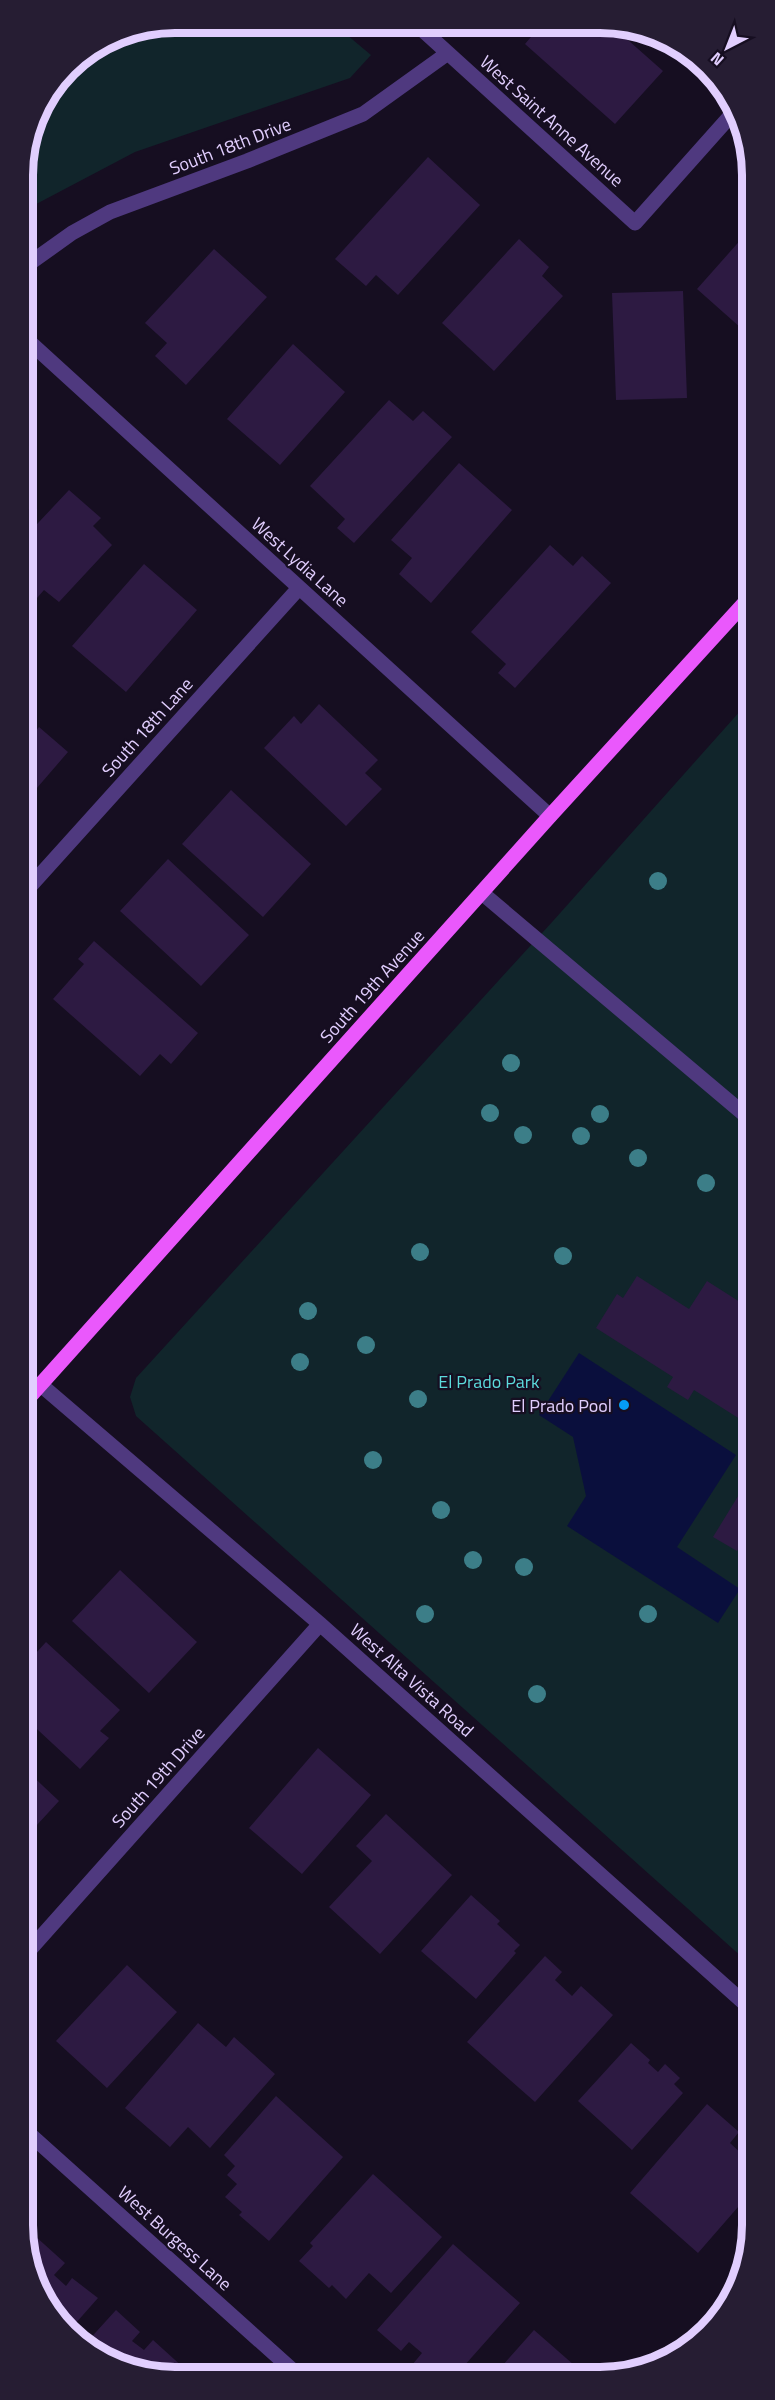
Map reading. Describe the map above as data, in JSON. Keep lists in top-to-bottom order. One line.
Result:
{"streets":{"main road":["South 19th Avenue"],"street":["West Saint Anne Avenue","South 18th Drive","West Lydia Lane","South 18th Lane","West Alta Vista Road","South 19th Drive","West Burgess Lane"]},"crossings":[["West Saint Anne Avenue","South 18th Drive"],["West Lydia Lane","South 18th Lane"],["West Lydia Lane","South 19th Avenue"],["South 19th Avenue","West Alta Vista Road"],["West Alta Vista Road","South 19th Drive"]],"parks":["El Prado Park"],"places":["El Prado Pool"],"north":"bottom left"}
